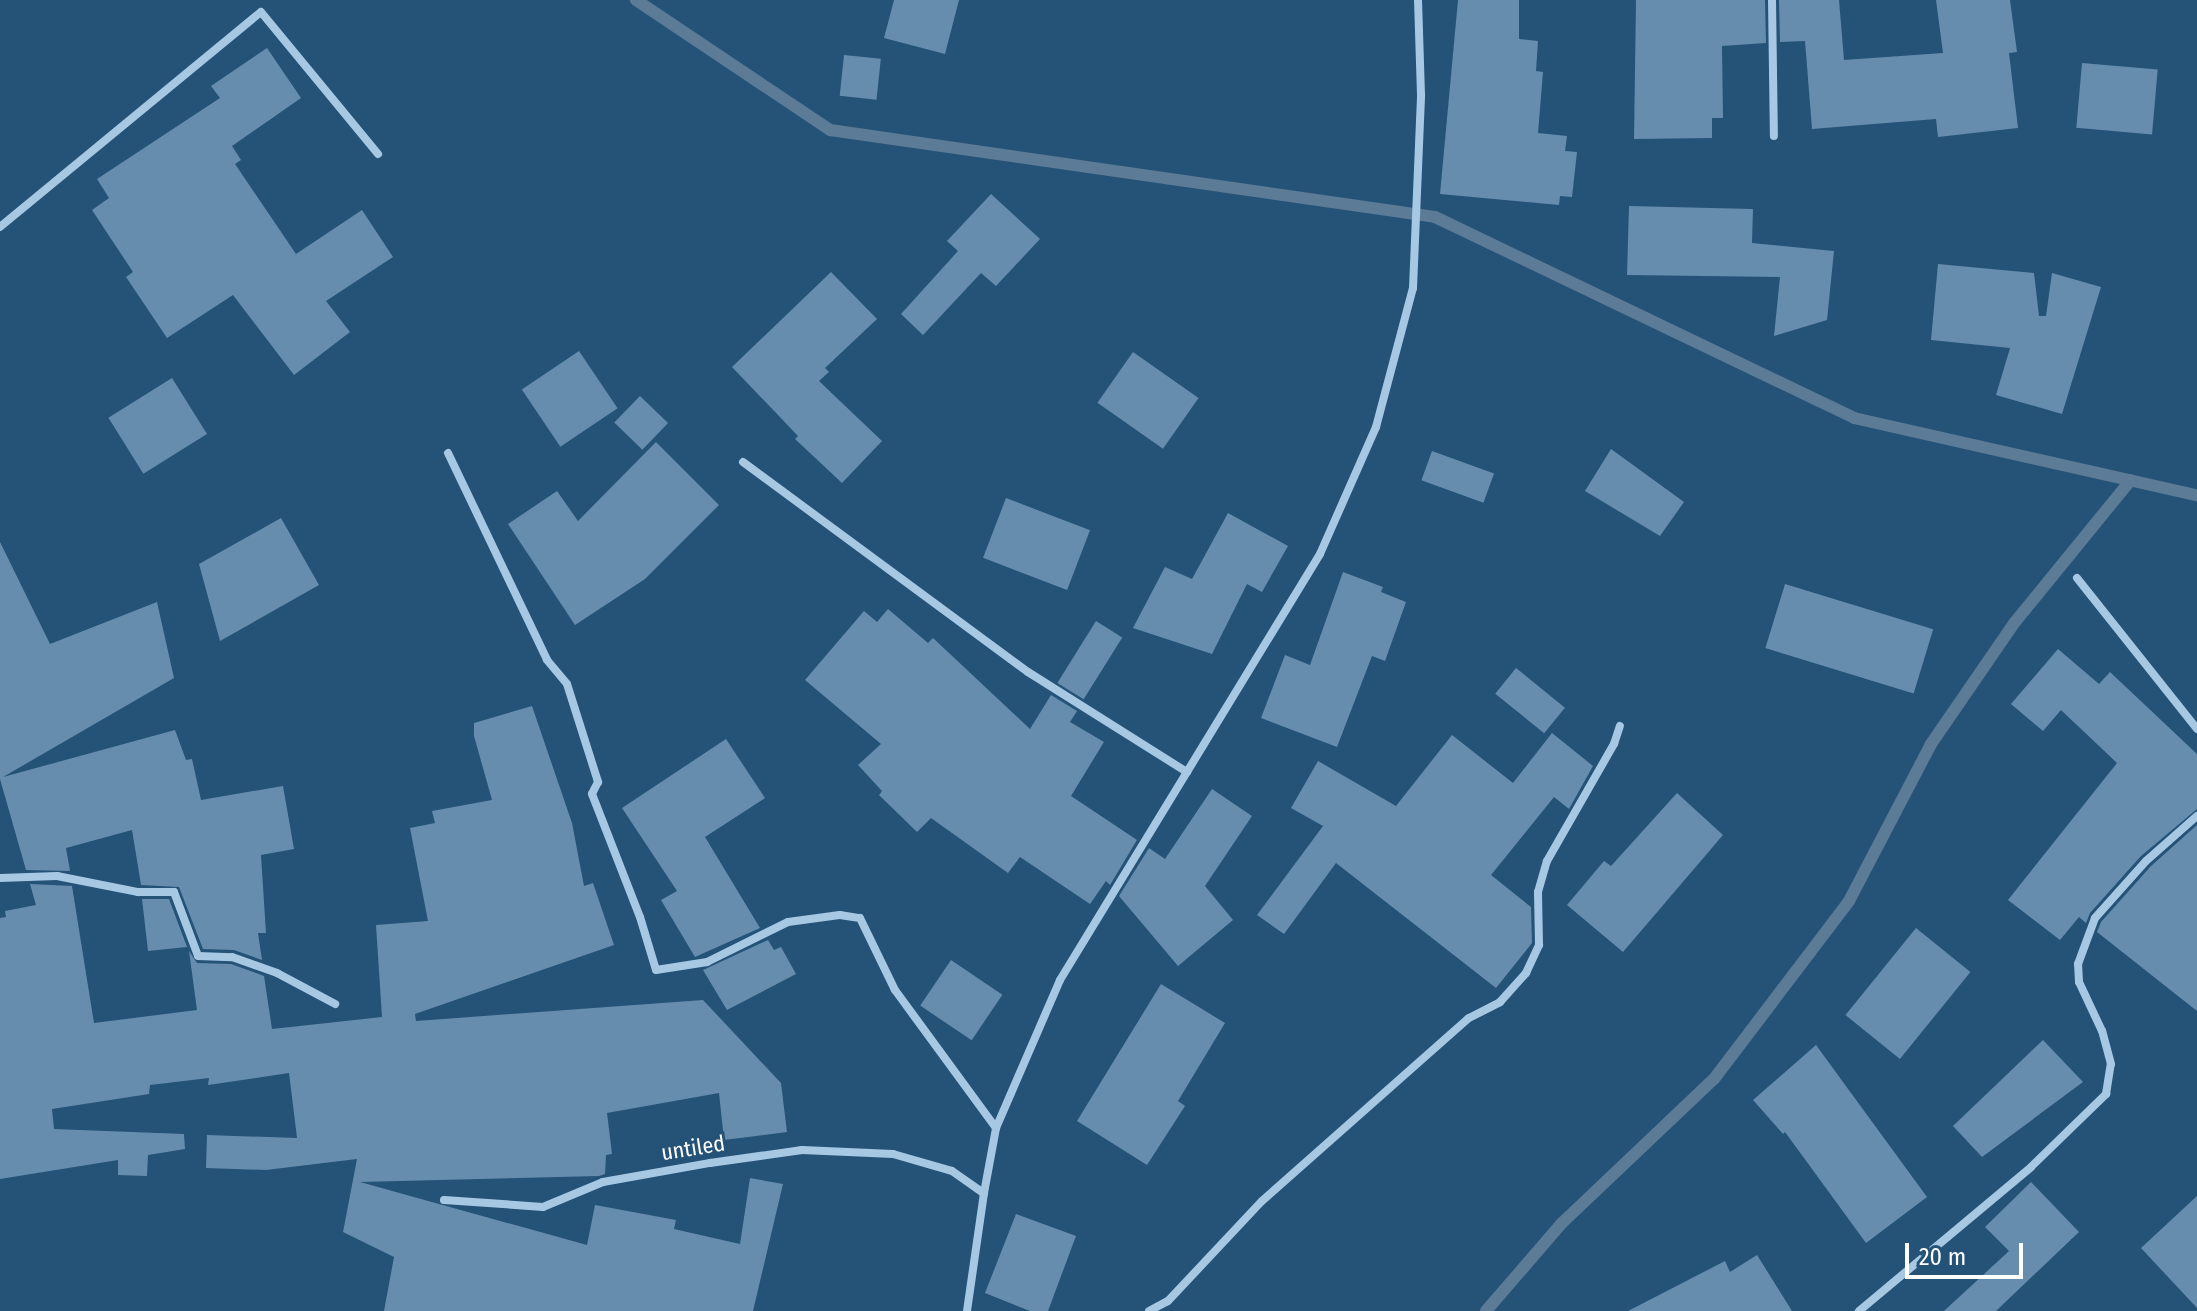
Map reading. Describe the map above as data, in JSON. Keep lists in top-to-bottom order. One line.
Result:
{"streets":{"street":["untiled"]},"scale_bar":"20 m"}
